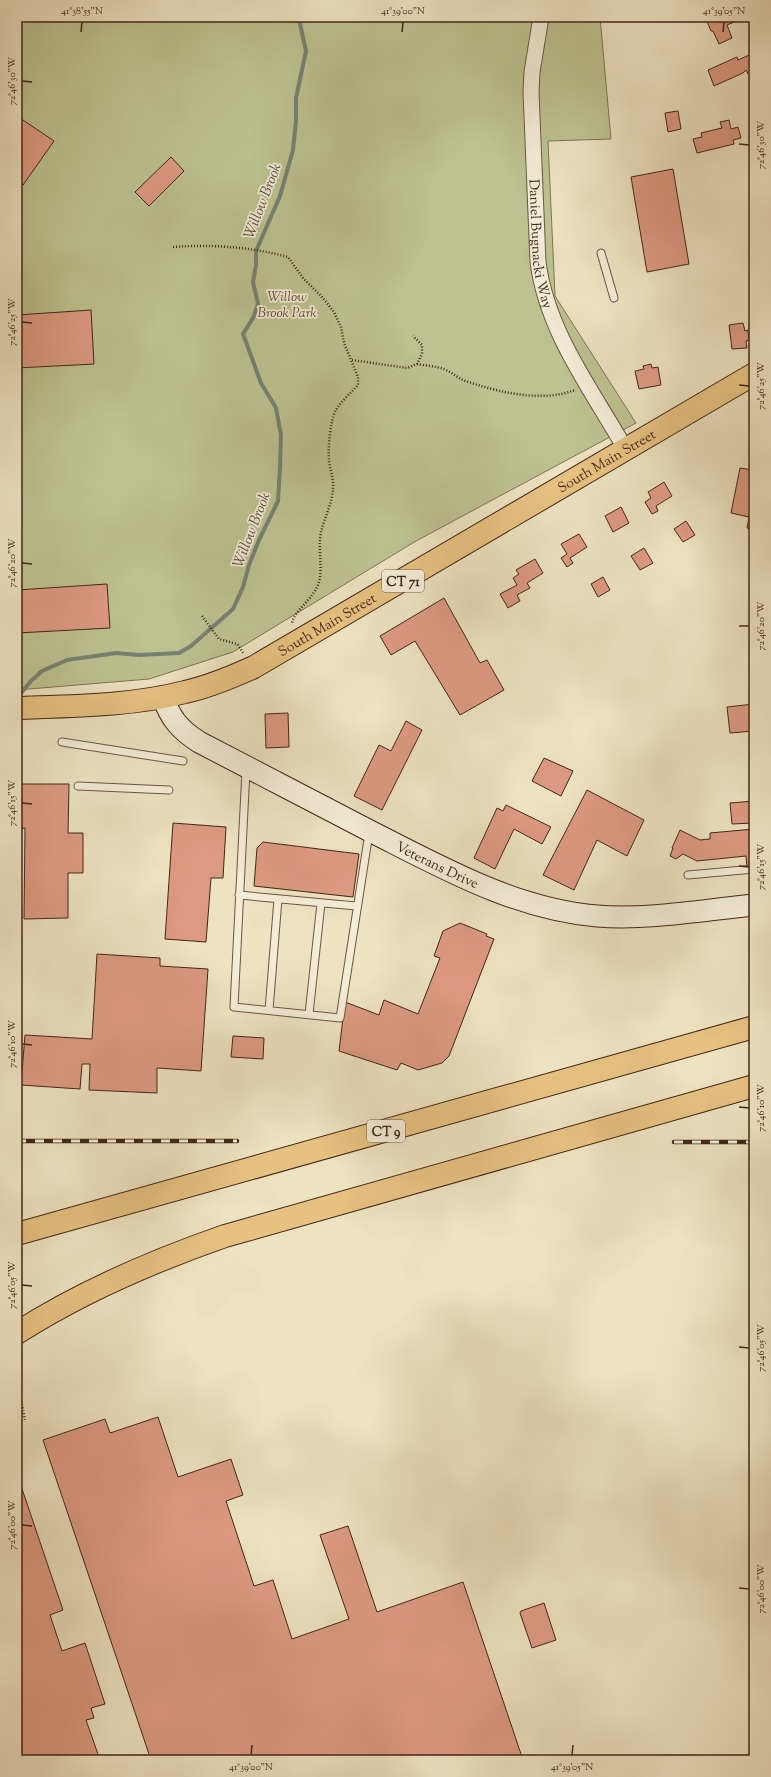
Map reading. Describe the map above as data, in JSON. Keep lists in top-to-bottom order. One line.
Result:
{"streets":{"main road":["South Main Street","CT 71","CT 9"],"street":["Daniel Bugnacki Way","Veterans Drive"]},"crossings":[["Daniel Bugnacki Way","South Main Street"],["South Main Street","Veterans Drive"]],"water":["Willow Brook"],"parks":["Willow Brook Park"],"coordinates":["41°38'55\"N","41°39'00\"N","41°39'05\"N","72°46'30\"W","72°46'25\"W","72°46'20\"W","72°46'15\"W","72°46'10\"W","72°46'05\"W","72°46'00\"W"]}
